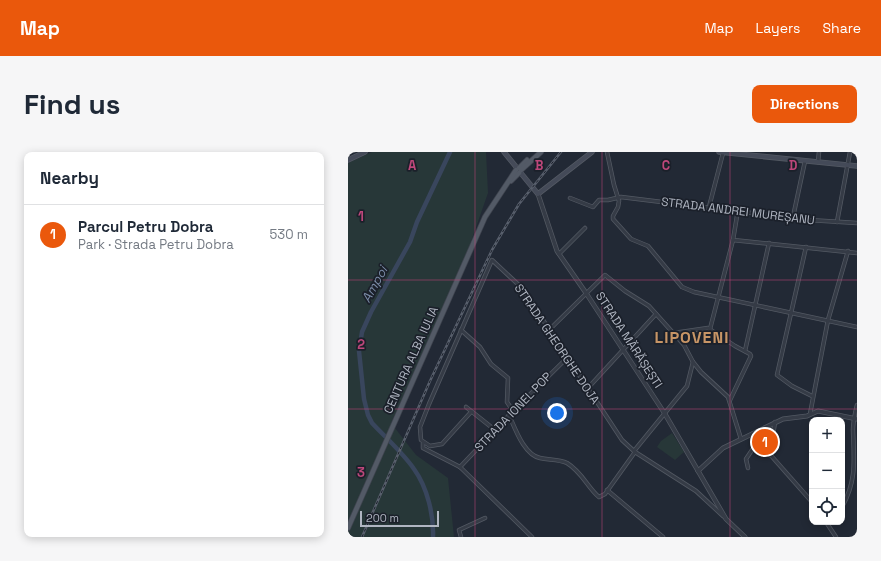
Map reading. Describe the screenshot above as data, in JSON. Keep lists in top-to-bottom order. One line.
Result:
{"streets":{"main road":["STRADA MĂRĂȘEȘTI","CENTURA ALBA IULIA"],"street":["STRADA ANDREI MUREȘANU","STRADA GHEORGHE DOJA","STRADA IONEL POP"]},"crossings":[["STRADA MĂRĂȘEȘTI","STRADA GHEORGHE DOJA"],["STRADA MĂRĂȘEȘTI","CENTURA ALBA IULIA"],["STRADA GHEORGHE DOJA","STRADA IONEL POP"]],"districts":["LIPOVENI"],"water":["Ampoi"],"scale_bar":"200 m","page":{"header":"Map","nav":["Map","Layers","Share"],"buttons":"Directions","title":"Find us","heading":"Nearby","list":[{"mark":"1","name":"Parcul Petru Dobra","note":"Park · Strada Petru Dobra","value":"530 m"}],"map_buttons":["+","−"],"pins":"1","scale":"200 m"},"grid":{"columns":["A","B","C","D"],"rows":["1","2","3"]}}
